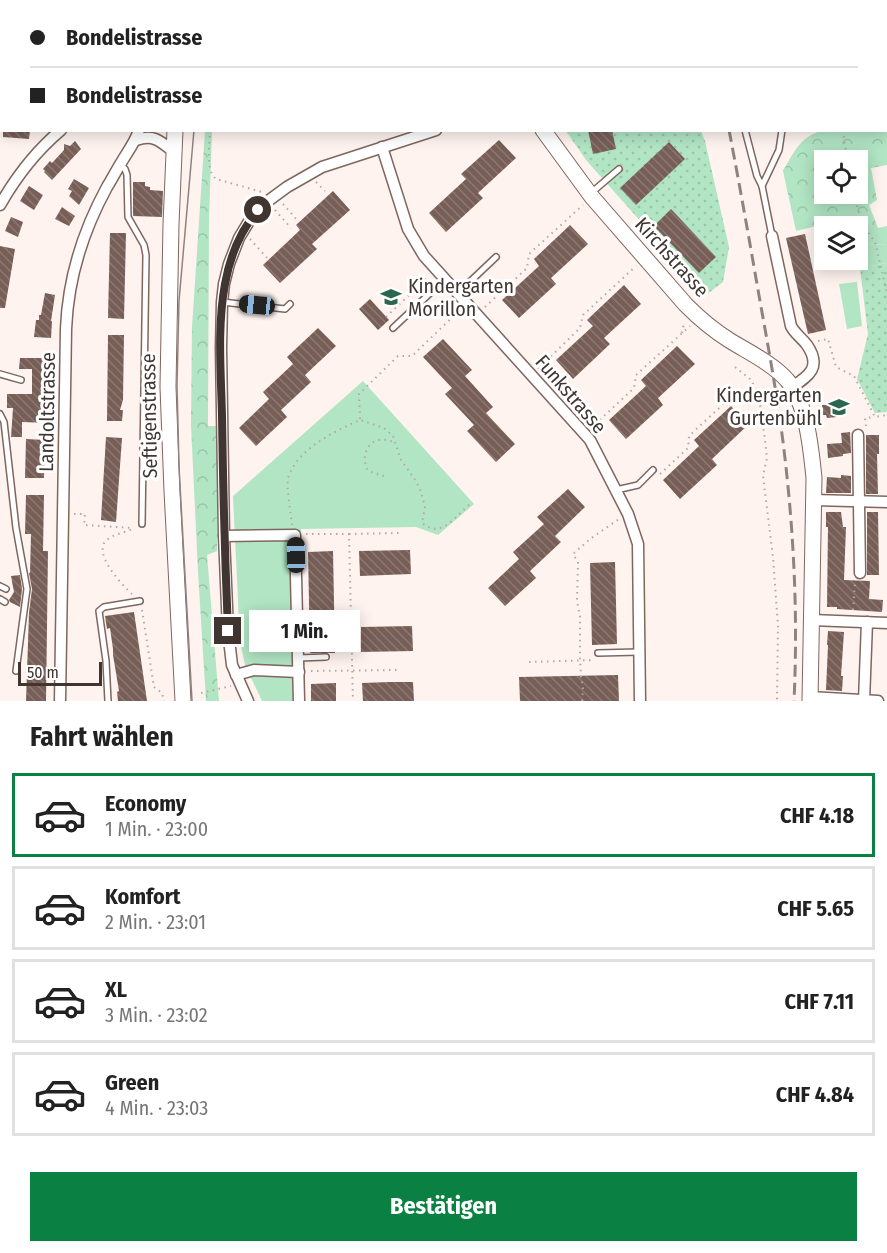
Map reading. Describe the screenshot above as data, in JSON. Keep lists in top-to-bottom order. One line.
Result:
{"streets":{"street":["Kirchstrasse","Funkstrasse","Landoltstrasse","Seftigenstrasse"]},"crossings":[["Landoltstrasse","Seftigenstrasse"]],"places":{"school or university":["Kindergarten Morillon","Kindergarten Gurtenbühl"]},"scale_bar":"50 m","page":{"banner":["Bondelistrasse","Bondelistrasse"],"bubble":"1 Min.","scale":"50 m","heading":"Fahrt wählen","list":[{"name":"Economy","note":"1 Min. · 23:00","value":"CHF 4.18"},{"name":"Komfort","note":"2 Min. · 23:01","value":"CHF 5.65"},{"name":"XL","note":"3 Min. · 23:02","value":"CHF 7.11"},{"name":"Green","note":"4 Min. · 23:03","value":"CHF 4.84"}],"buttons":"Bestätigen"}}
